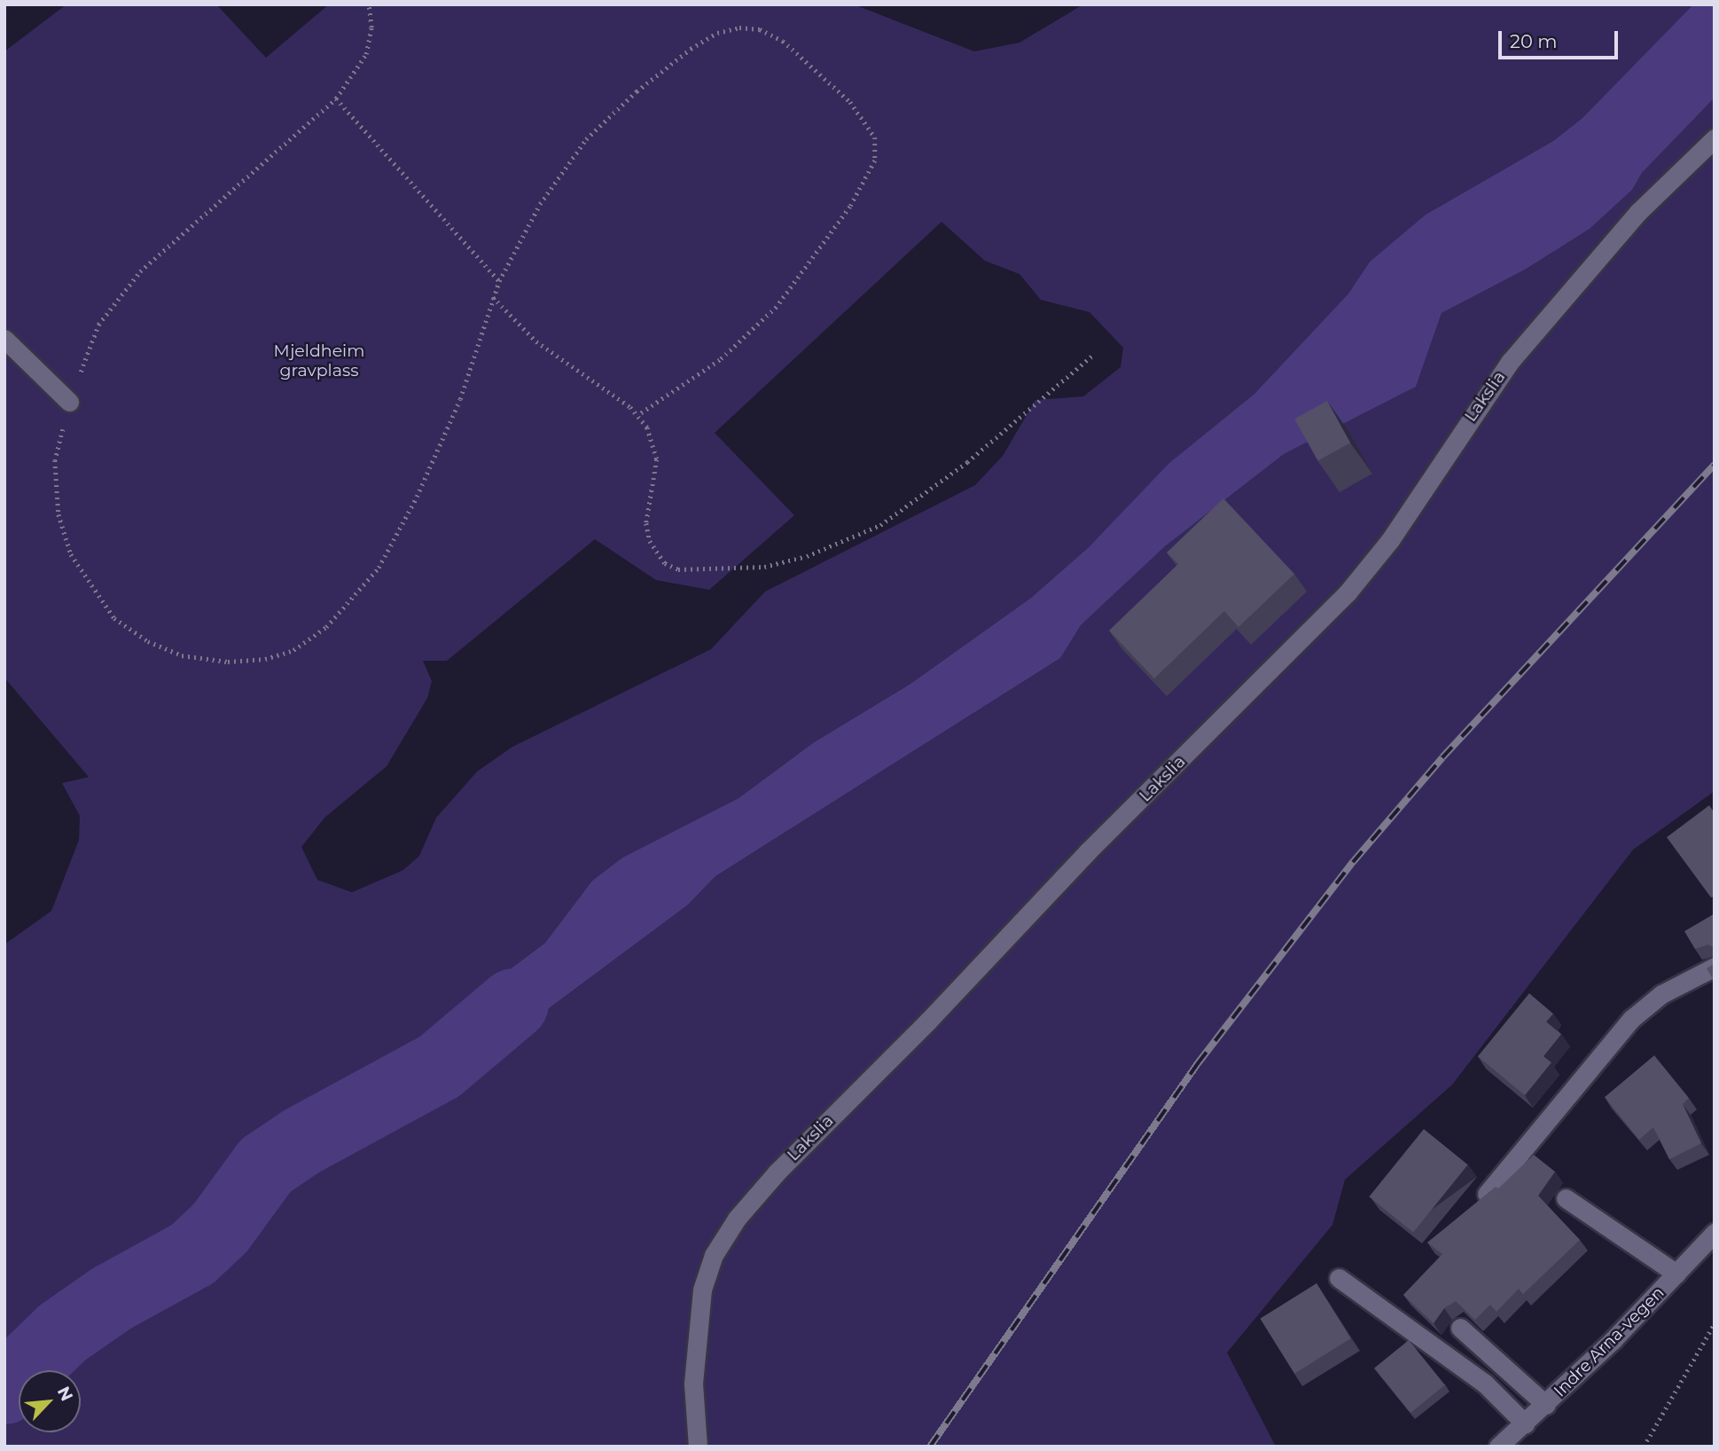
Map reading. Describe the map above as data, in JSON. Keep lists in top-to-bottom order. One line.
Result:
{"streets":{"street":["Lakslia","Indre Arna-vegen"]},"parks":["Mjeldheim gravplass"],"scale_bar":"20 m","north":"top right"}
